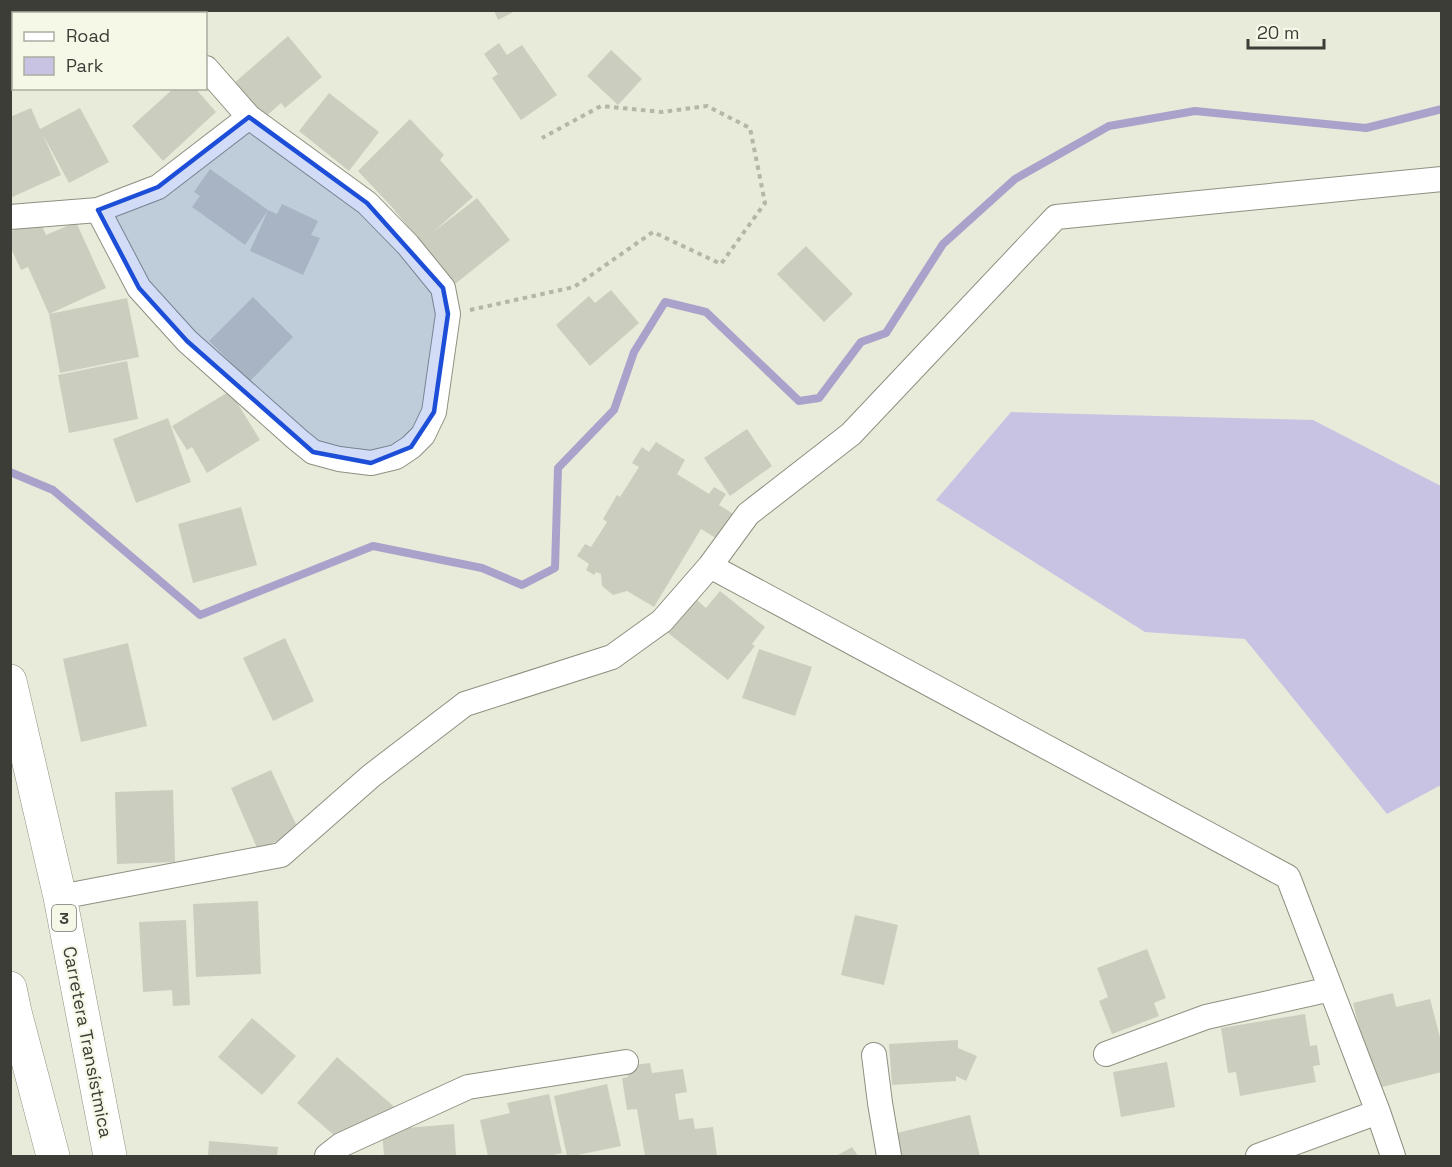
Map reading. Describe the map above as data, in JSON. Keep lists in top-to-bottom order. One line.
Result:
{"streets":{"main road":["3","Carretera Transístmica"]},"legend":["Road","Park"],"scale_bar":"20 m"}
